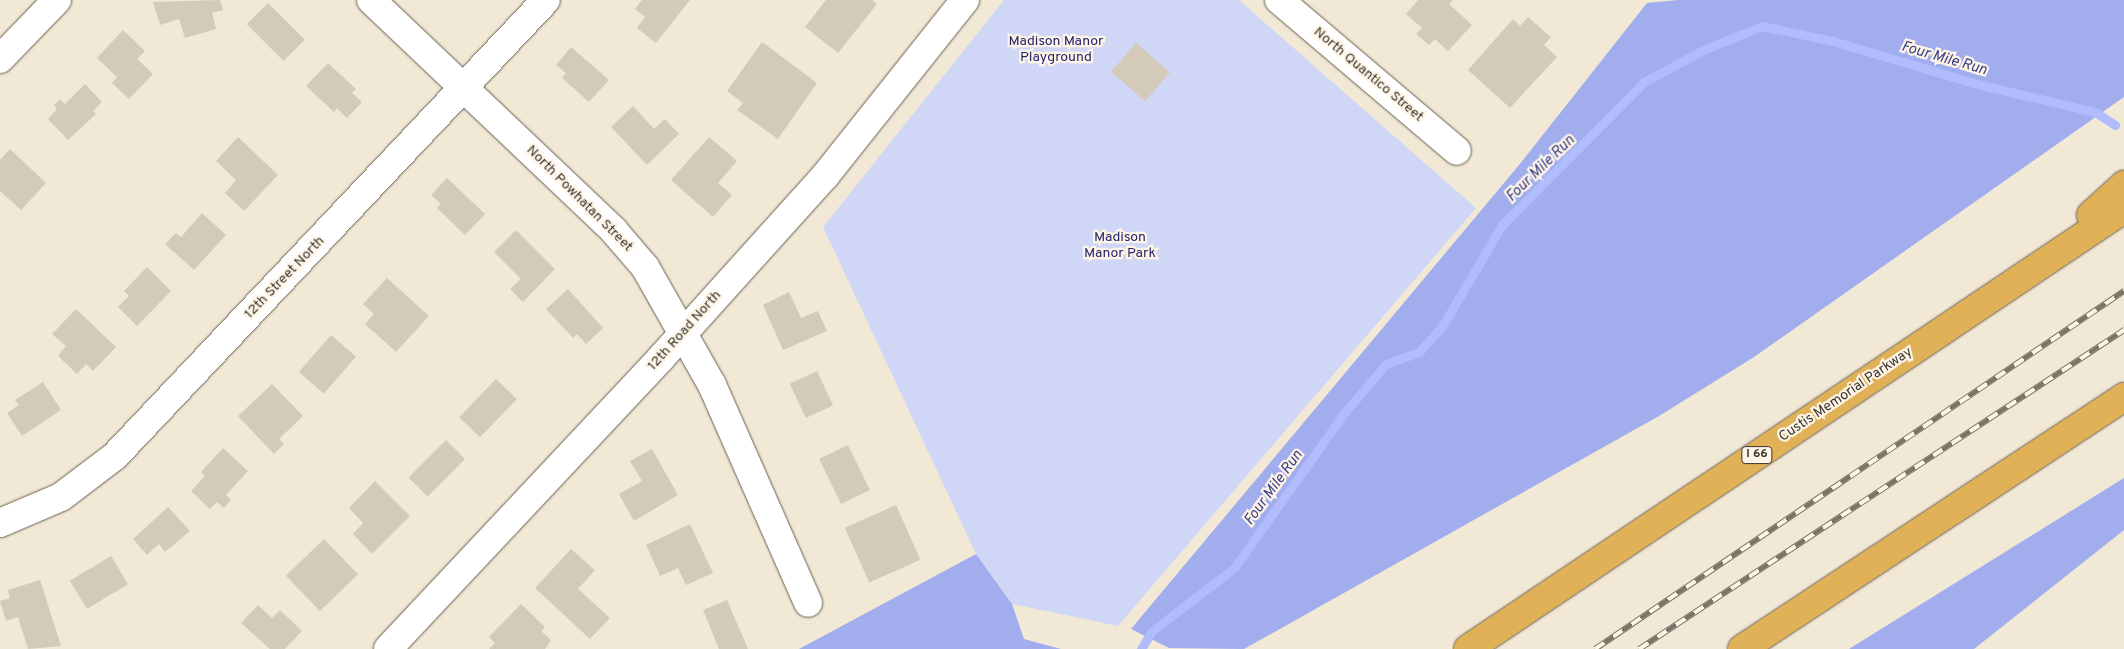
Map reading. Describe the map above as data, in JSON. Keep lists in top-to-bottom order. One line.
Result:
{"streets":{"highway":["Custis Memorial Parkway","I 66"],"street":["North Quantico Street","North Powhatan Street","12th Street North","12th Road North"]},"crossings":[["North Powhatan Street","12th Street North"],["North Powhatan Street","12th Road North"]],"water":["Four Mile Run"],"parks":["Madison Manor Playground","Madison Manor Park"]}
